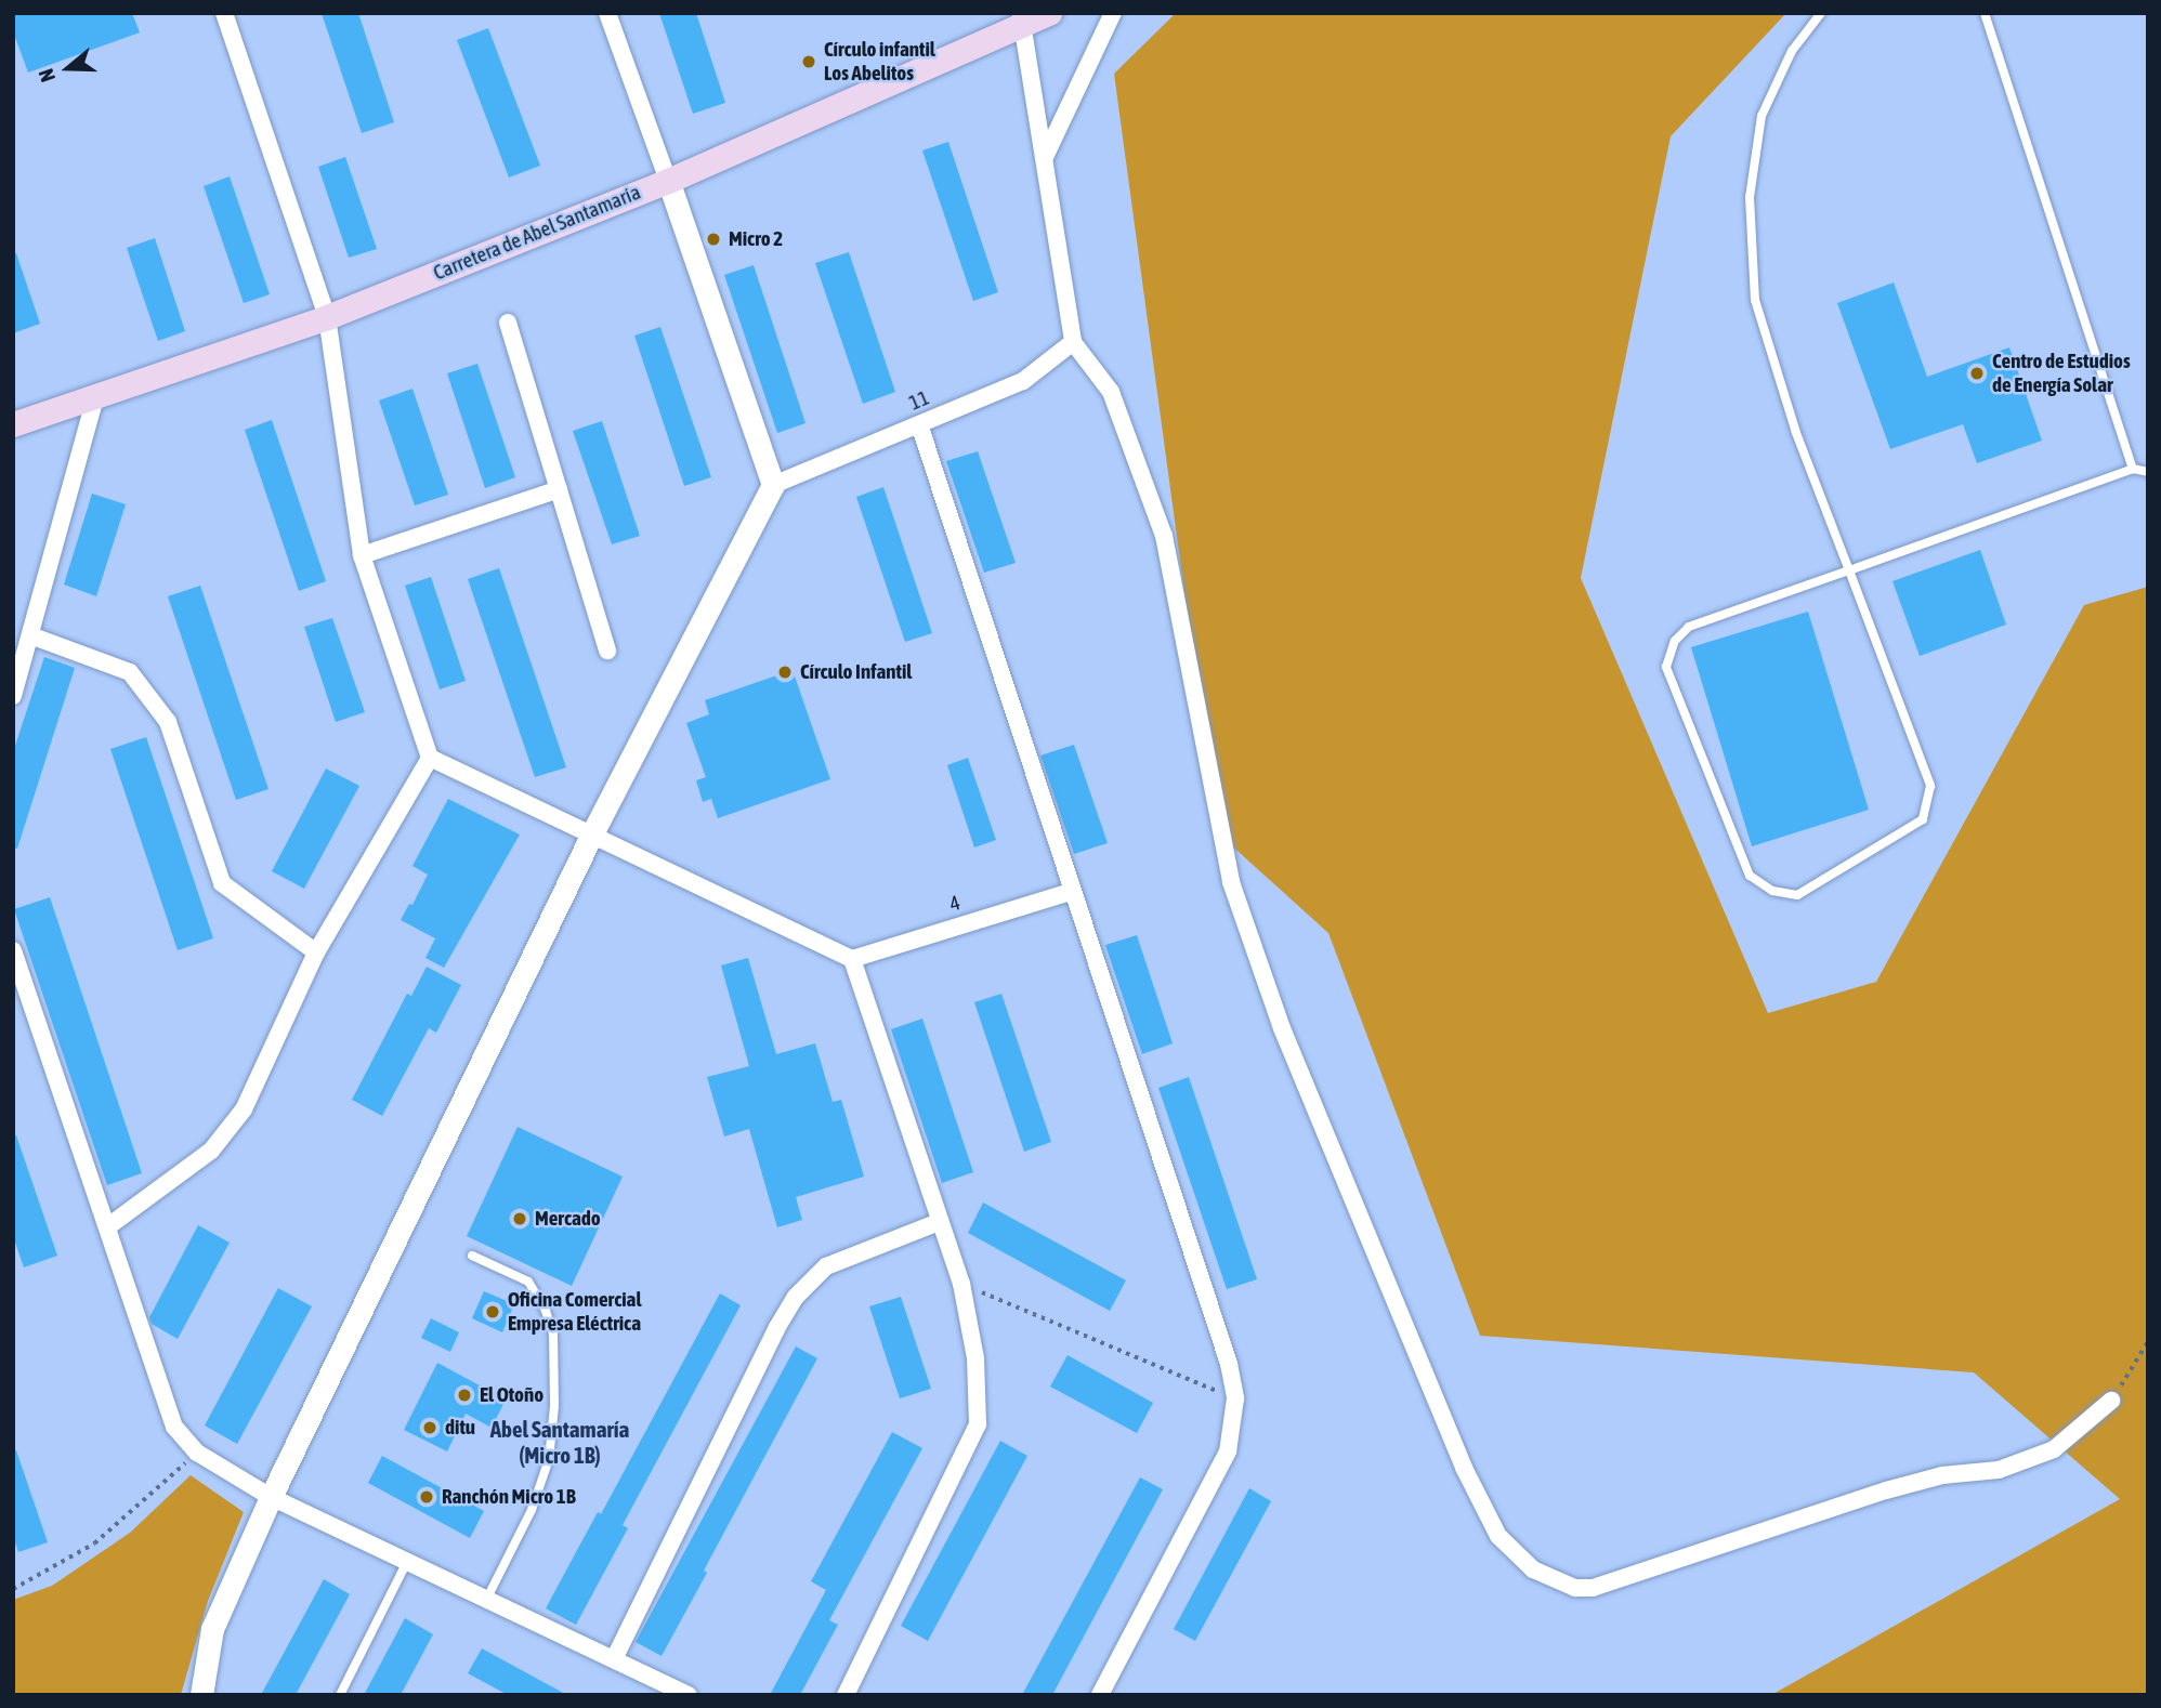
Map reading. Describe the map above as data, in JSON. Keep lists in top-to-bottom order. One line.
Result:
{"streets":{"main road":["Carretera de Abel Santamaría"],"street":["11","4"]},"districts":["Abel Santamaría (Micro 1B)"],"places":["Círculo infantil Los Abelitos","Micro 2","Centro de Estudios de Energía Solar","Círculo Infantil","Mercado","Oficina Comercial Empresa Eléctrica","El Otoño","ditu","Ranchón Micro 1B"],"north":"left"}
